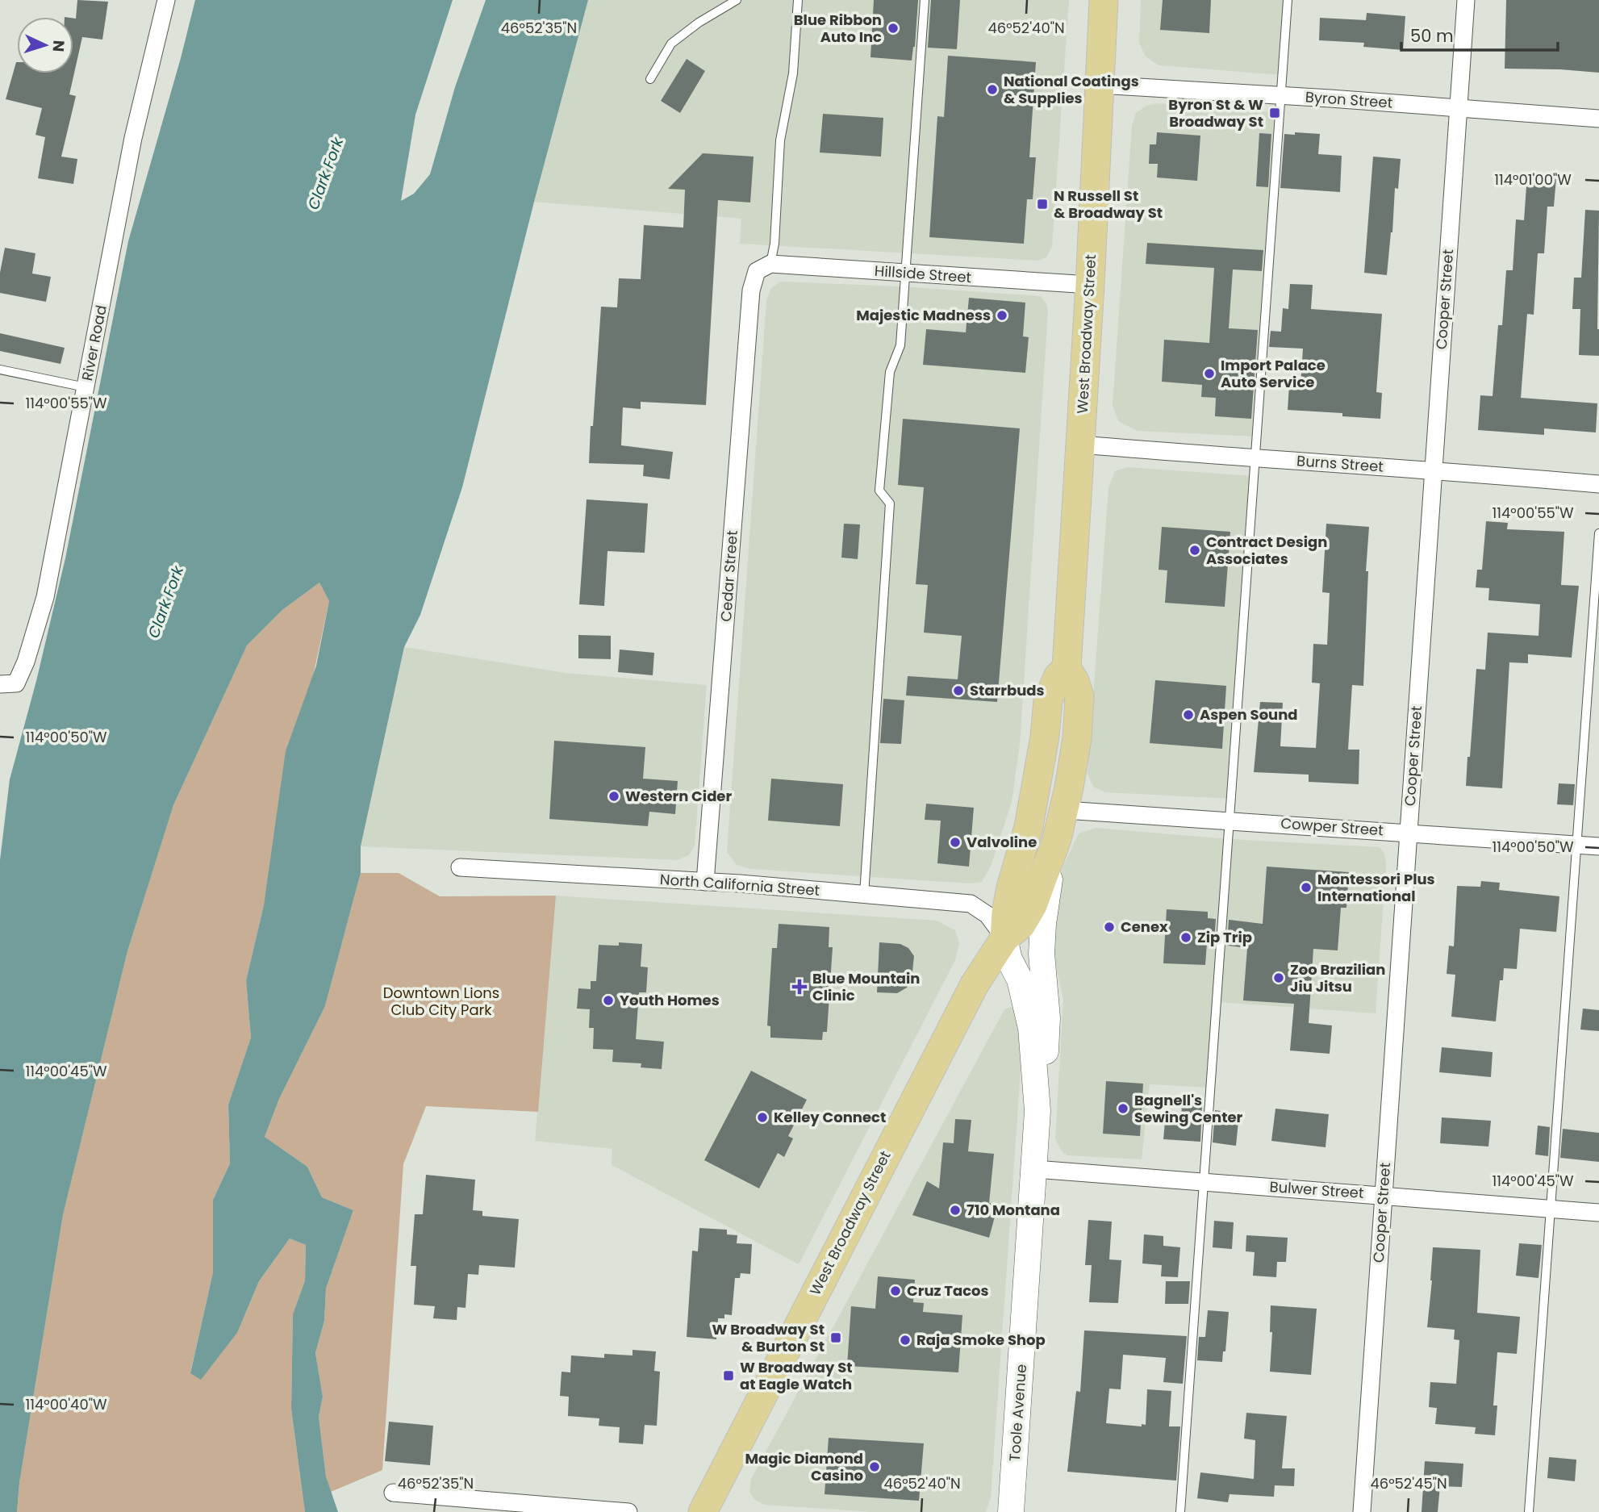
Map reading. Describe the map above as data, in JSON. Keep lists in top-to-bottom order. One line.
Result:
{"streets":{"main road":["West Broadway Street","Toole Avenue"],"street":["Byron Street","Hillside Street","Cooper Street","River Road","Burns Street","Cedar Street","Cowper Street","North California Street","Bulwer Street"]},"crossings":[["Byron Street","Cooper Street"],["Byron Street","West Broadway Street"],["Hillside Street","West Broadway Street"],["Hillside Street","Cedar Street"],["Cooper Street","Burns Street"],["Cooper Street","Cowper Street"],["Cooper Street","Bulwer Street"],["West Broadway Street","Burns Street"],["West Broadway Street","Cowper Street"],["West Broadway Street","North California Street"],["West Broadway Street","Toole Avenue"],["Cedar Street","North California Street"],["North California Street","Toole Avenue"],["Bulwer Street","Toole Avenue"]],"water":["Clark Fork"],"parks":["Downtown Lions Club City Park"],"places":{"other":["Blue Ribbon Auto Inc","National Coatings & Supplies","Majestic Madness","Import Palace Auto Service","Contract Design Associates","Starrbuds","Aspen Sound","Western Cider","Valvoline","Montessori Plus International","Cenex","Zip Trip","Zoo Brazilian Jiu Jitsu","Youth Homes","Bagnell's Sewing Center","Kelley Connect","710 Montana","Cruz Tacos","Raja Smoke Shop","Magic Diamond Casino"],"transit":["Byron St & W Broadway St","N Russell St & Broadway St","W Broadway St & Burton St","W Broadway St at Eagle Watch"],"health":["Blue Mountain Clinic"]},"scale_bar":"50 m","north":"right","coordinates":["46°52'35\"N","46°52'40\"N","114°01'00\"W","114°00'55\"W","114°00'50\"W","114°00'45\"W","114°00'40\"W","46°52'45\"N"]}
